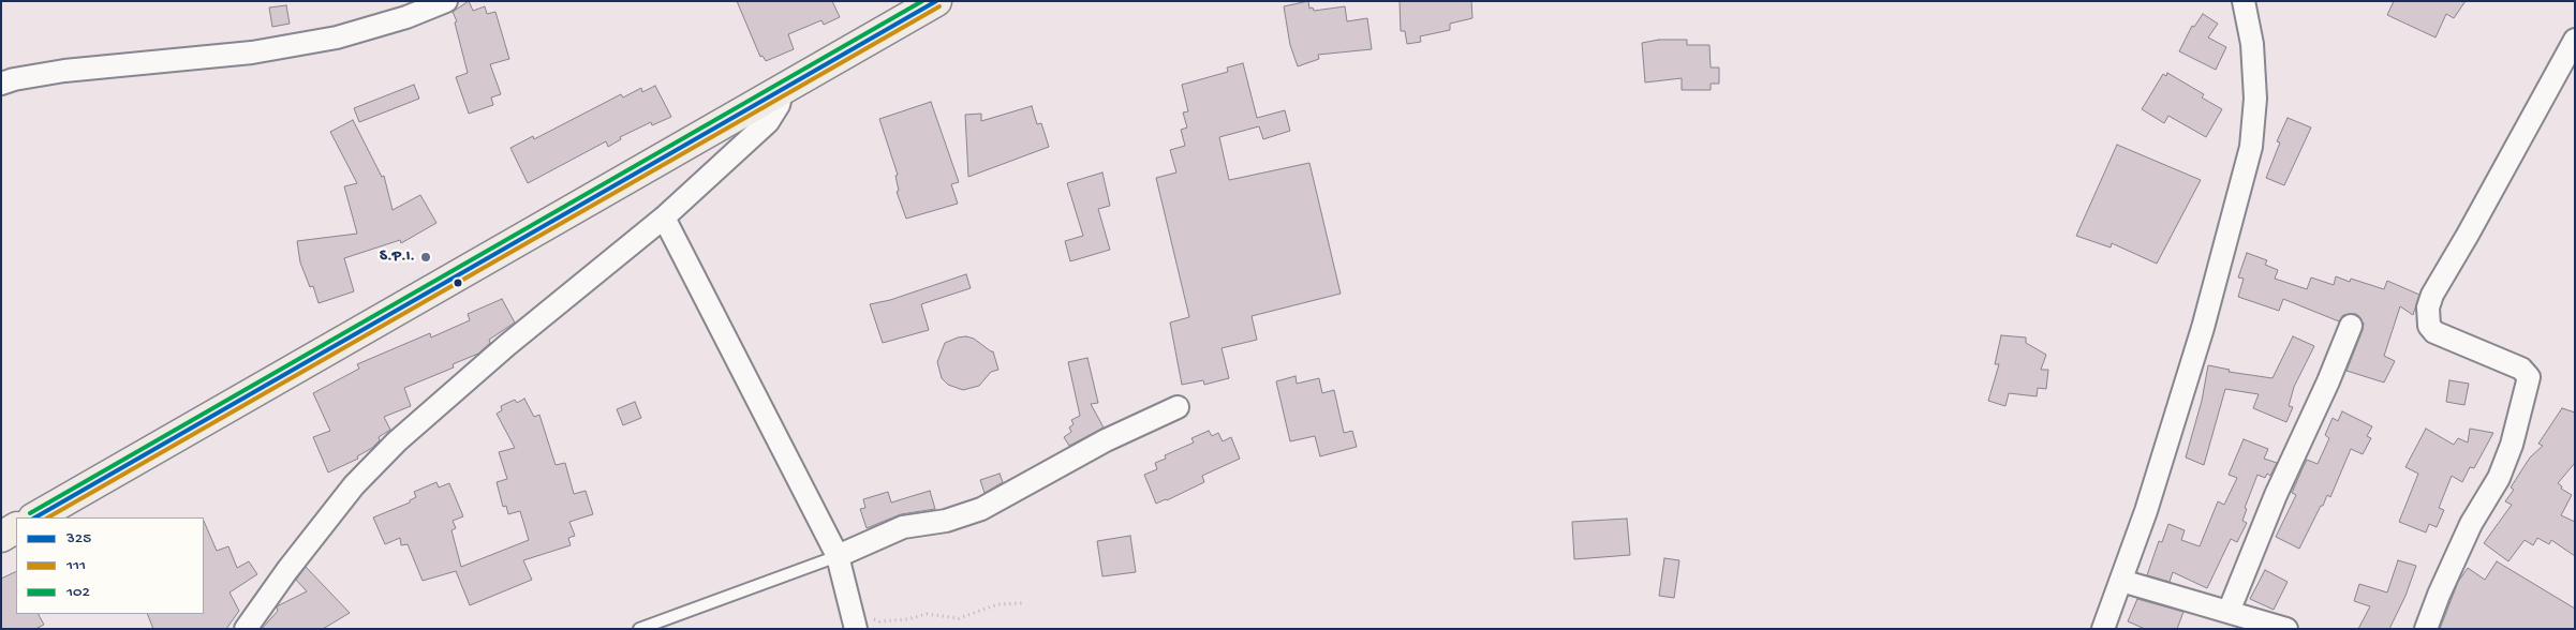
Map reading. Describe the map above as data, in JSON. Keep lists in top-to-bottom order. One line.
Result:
{"places":["S.P.I."],"lines":["transit line 325","transit line 102","transit line 111"],"legend":["325","111","102"]}
